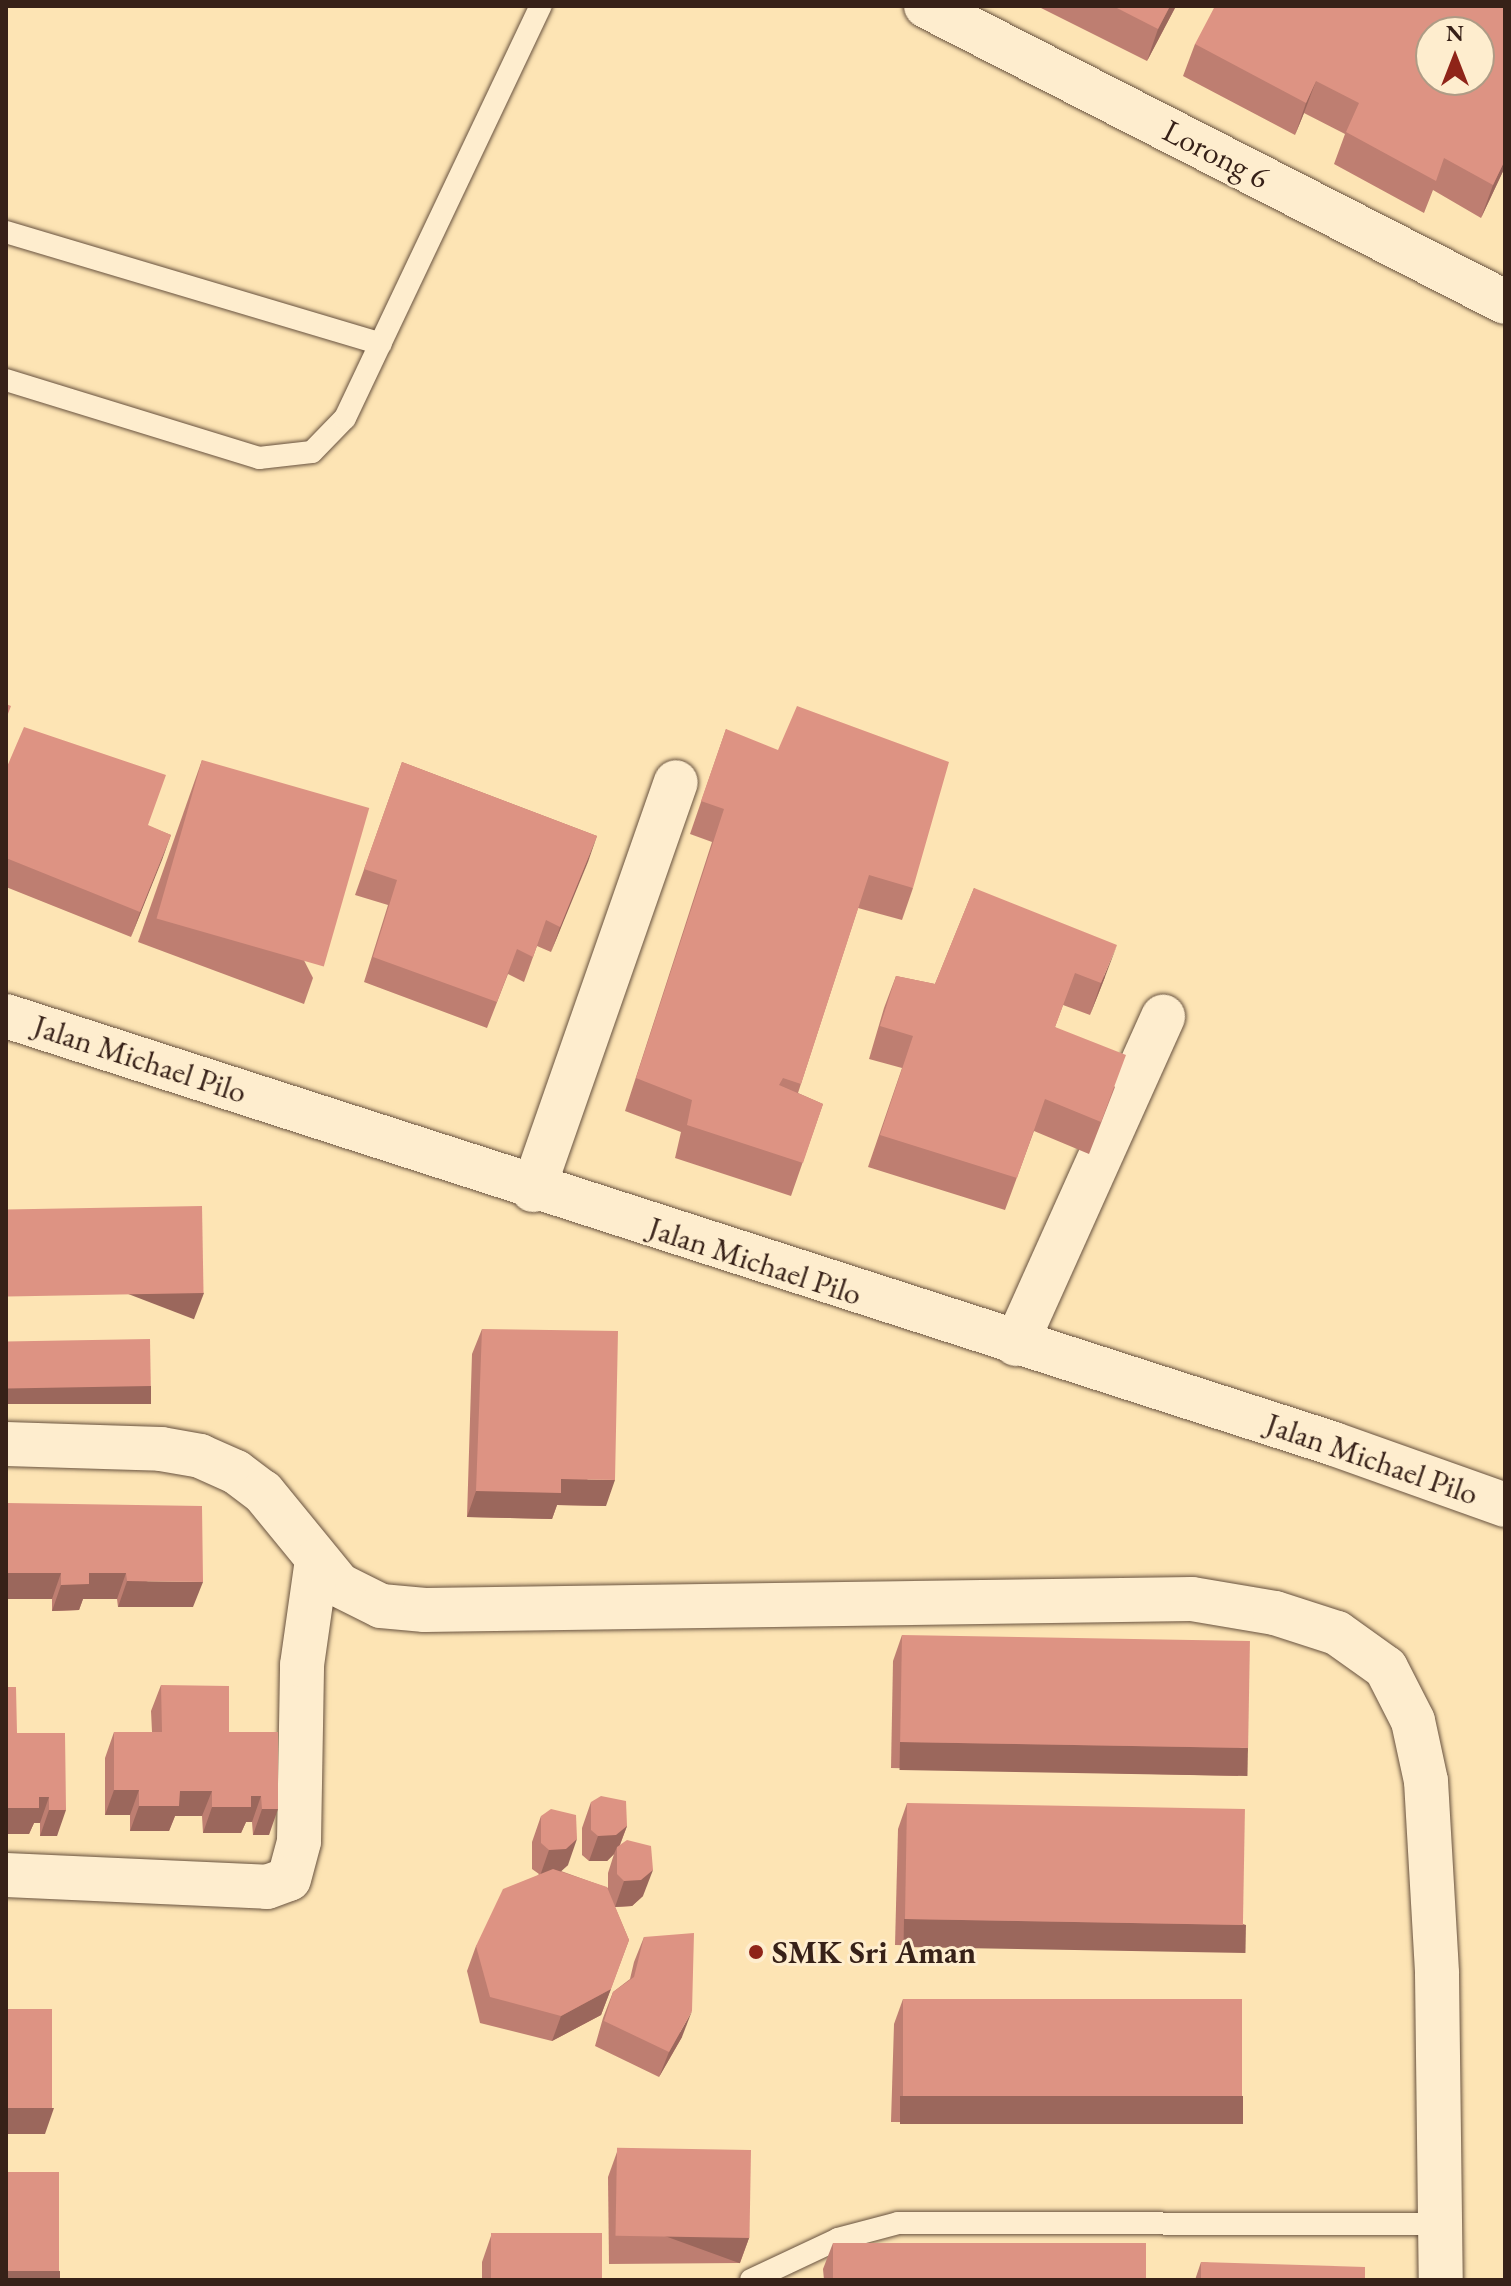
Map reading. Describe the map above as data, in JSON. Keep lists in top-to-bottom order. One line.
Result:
{"streets":{"street":["Lorong 6","Jalan Michael Pilo"]},"places":["SMK Sri Aman"],"north":"top"}
